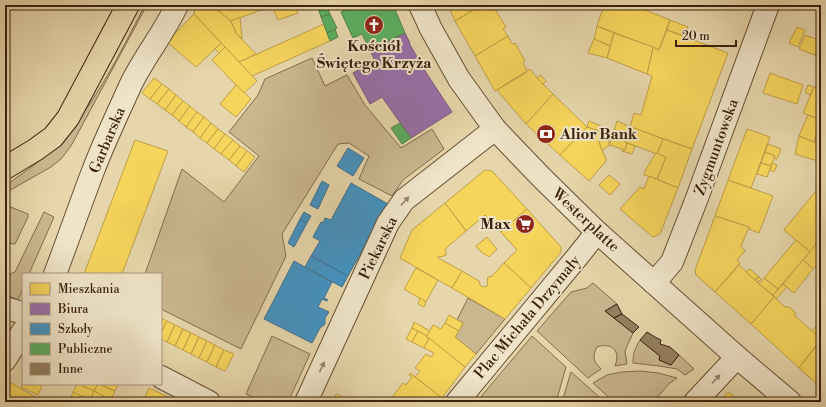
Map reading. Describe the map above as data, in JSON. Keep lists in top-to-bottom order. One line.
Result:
{"streets":{"street":["Garbarska","Zygmuntowska","Westerplatte","Piekarska","Plac Michała Drzymały"]},"crossings":[["Zygmuntowska","Westerplatte"],["Westerplatte","Piekarska"],["Westerplatte","Plac Michała Drzymały"]],"one_way":["Piekarska"],"places":{"church":["Kościół Świętego Krzyża"],"bank":["Alior Bank"],"supermarket":["Max"]},"legend":["Mieszkania","Biura","Szkoły","Publiczne","Inne"],"scale_bar":"20 m"}
